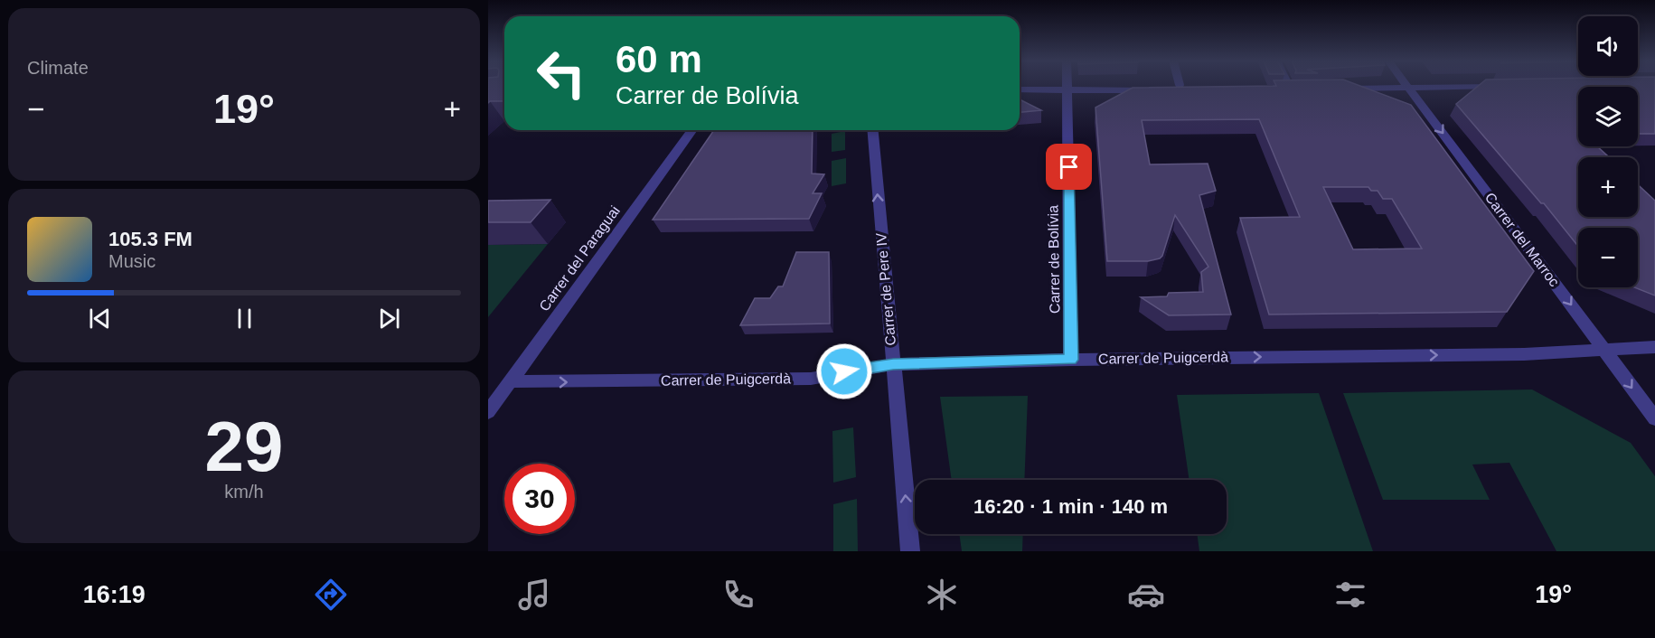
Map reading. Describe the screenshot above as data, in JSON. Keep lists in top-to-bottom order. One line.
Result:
{"streets":{"street":["Carrer del Marroc","Carrer del Paraguai","Carrer de Bolívia","Carrer de Pere IV","Carrer de Puigcerdà"]},"crossings":[["Carrer del Marroc","Carrer de Puigcerdà"],["Carrer del Paraguai","Carrer de Puigcerdà"],["Carrer de Bolívia","Carrer de Puigcerdà"],["Carrer de Pere IV","Carrer de Puigcerdà"]],"one_way":["Carrer del Marroc","Carrer de Pere IV","Carrer de Puigcerdà"],"page":{"tile":["Climate",["29","km/h"]],"map_buttons":["+","−"],"turn":["60 m","Carrer de Bolívia"],"heat":["−","19°","+"],"song":["105.3 FM","Music"],"limit":"30","trip":"16:20 · 1 min · 140 m","tabs":["16:19","19°"]}}
